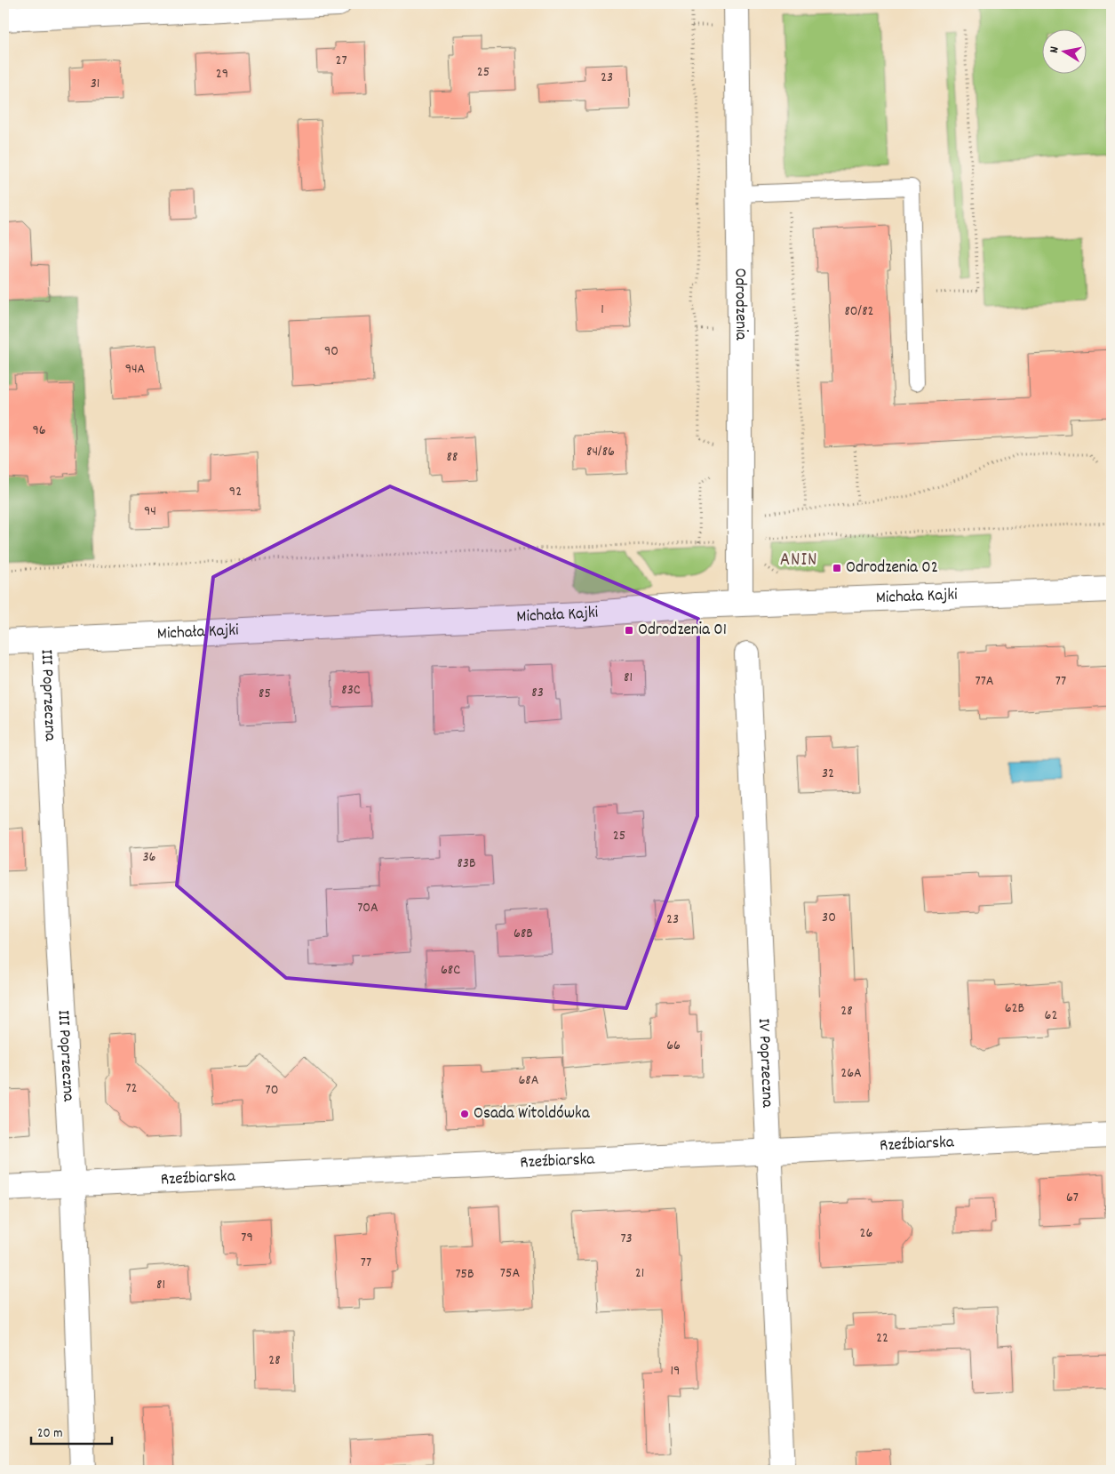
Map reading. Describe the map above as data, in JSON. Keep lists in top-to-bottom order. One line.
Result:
{"streets":{"street":["Odrodzenia","Michała Kajki","III Poprzeczna","IV Poprzeczna","Rzeźbiarska"]},"crossings":[["Odrodzenia","Michała Kajki"],["Michała Kajki","III Poprzeczna"],["III Poprzeczna","Rzeźbiarska"],["IV Poprzeczna","Rzeźbiarska"]],"districts":["ANIN"],"places":{"transit":["Odrodzenia 02","Odrodzenia 01"],"other":["Osada Witoldówka"]},"house_numbers":["27","25","29","23","31","1","80/82","90","94A","96","84/86","88","92","94","81","77A","77","83C","83","85","32","25","36","83B","70A","30","23","68B","68C","62B","28","62","66","26A","68A","72","70","67","26","79","73","77","75A","21","75B","81","22","28","19"],"scale_bar":"20 m","north":"left"}
